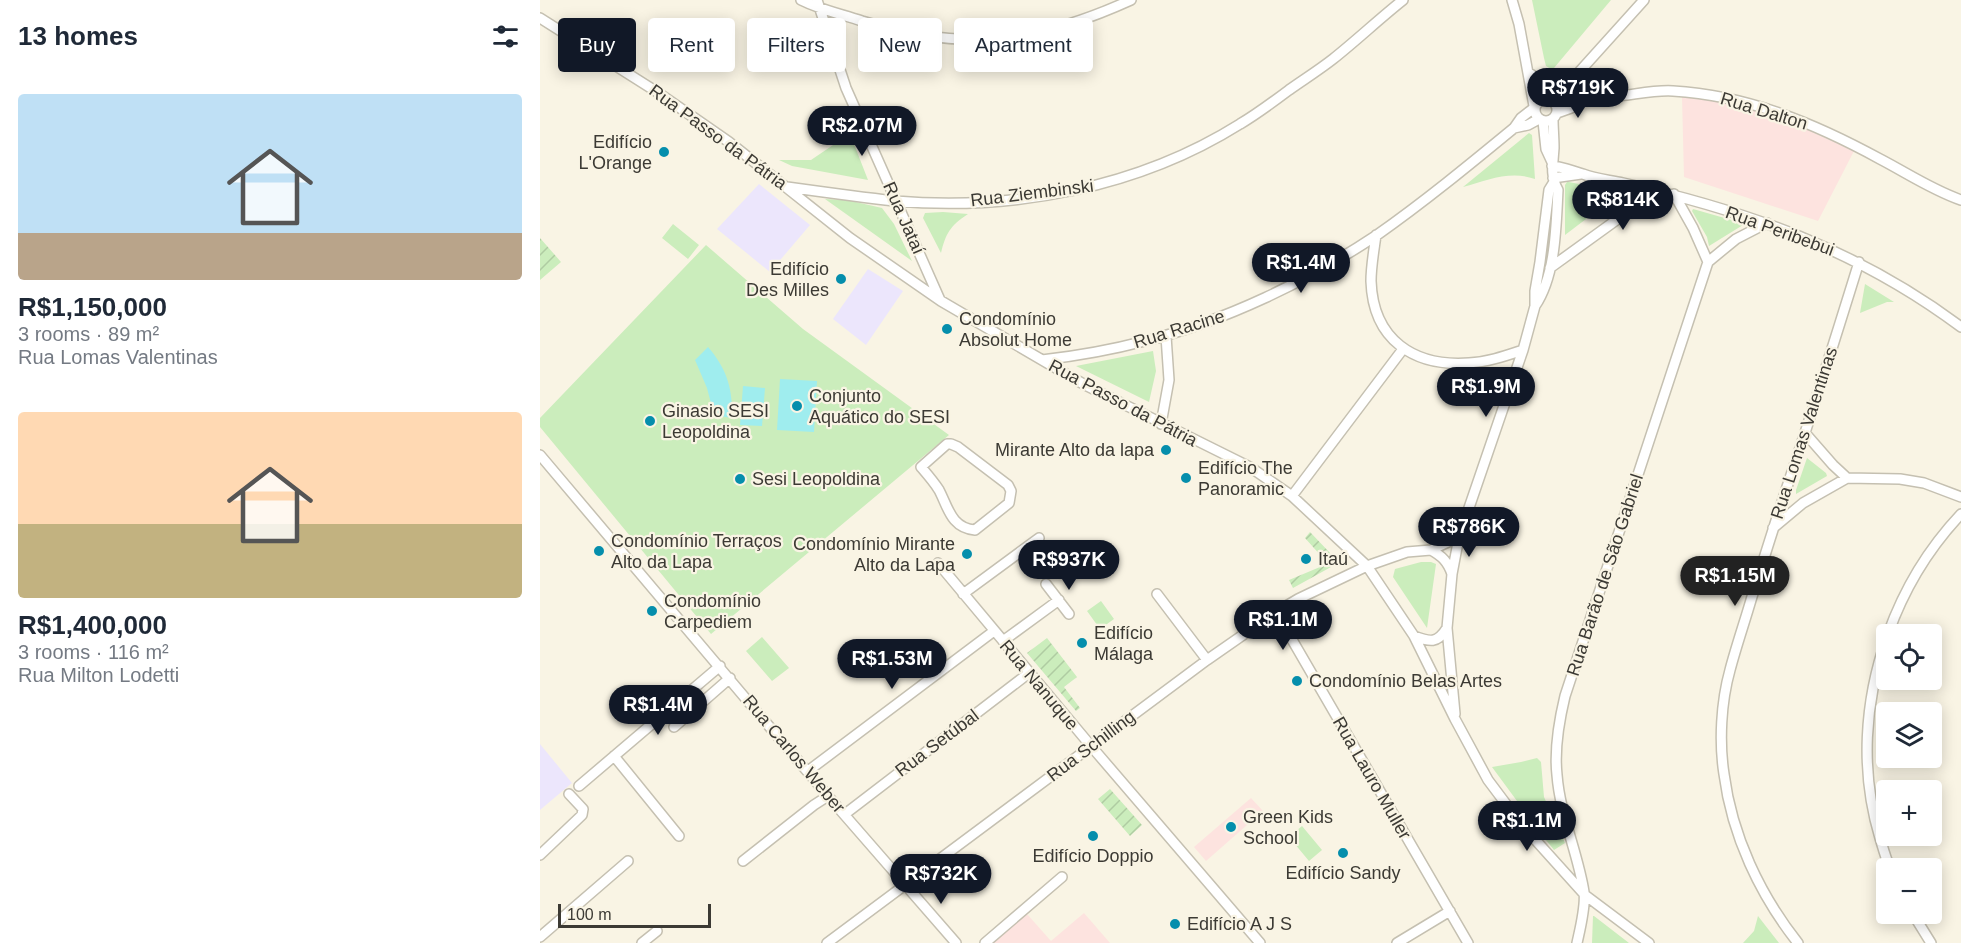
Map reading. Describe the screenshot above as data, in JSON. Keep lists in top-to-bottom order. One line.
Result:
{"streets":{"street":["Rua Dalton","Rua Passo da Pátria","Rua Ziembinski","Rua Jataí","Rua Peribebui","Rua Racine","Rua Lomas Valentinas","Rua Barão de São Gabriel","Rua Nanuque","Rua Setúbal","Rua Schilling","Rua Carlos Weber","Rua Lauro Muller"]},"crossings":[["Rua Dalton","Rua Racine"],["Rua Passo da Pátria","Rua Ziembinski"],["Rua Passo da Pátria","Rua Jataí"],["Rua Passo da Pátria","Rua Racine"],["Rua Passo da Pátria","Rua Barão de São Gabriel"],["Rua Passo da Pátria","Rua Schilling"],["Rua Ziembinski","Rua Jataí"],["Rua Peribebui","Rua Lomas Valentinas"],["Rua Nanuque","Rua Setúbal"],["Rua Nanuque","Rua Schilling"],["Rua Nanuque","Rua Carlos Weber"],["Rua Setúbal","Rua Carlos Weber"],["Rua Schilling","Rua Carlos Weber"],["Rua Schilling","Rua Lauro Muller"]],"places":["Edifício L'Orange","Edifício Des Milles","Condomínio Absolut Home","Conjunto Aquático do SESI","Ginasio SESI Leopoldina","Mirante Alto da lapa","Edifício The Panoramic","Sesi Leopoldina","Condomínio Terraços Alto da Lapa","Condomínio Mirante Alto da Lapa","Itaú","Condomínio Carpediem","Edifício Málaga","Condomínio Belas Artes","Green Kids School","Edifício Doppio","Edifício Sandy","Edifício A J S"],"scale_bar":"100 m","page":{"heading":"13 homes","chip":["Buy","Rent","Filters","New","Apartment"],"price":["R$719K","R$2.07M","R$814K","R$1.4M","R$1.9M","R$786K","R$937K","R$1.15M","R$1.1M","R$1.53M","R$1.4M","R$1.1M","R$732K"],"list":[{"name":"R$1,150,000","note":"3 rooms · 89 m² · Rua Lomas Valentinas"},{"name":"R$1,400,000","note":"3 rooms · 116 m² · Rua Milton Lodetti"}],"map_buttons":["+","−"],"scale":"100 m"}}
